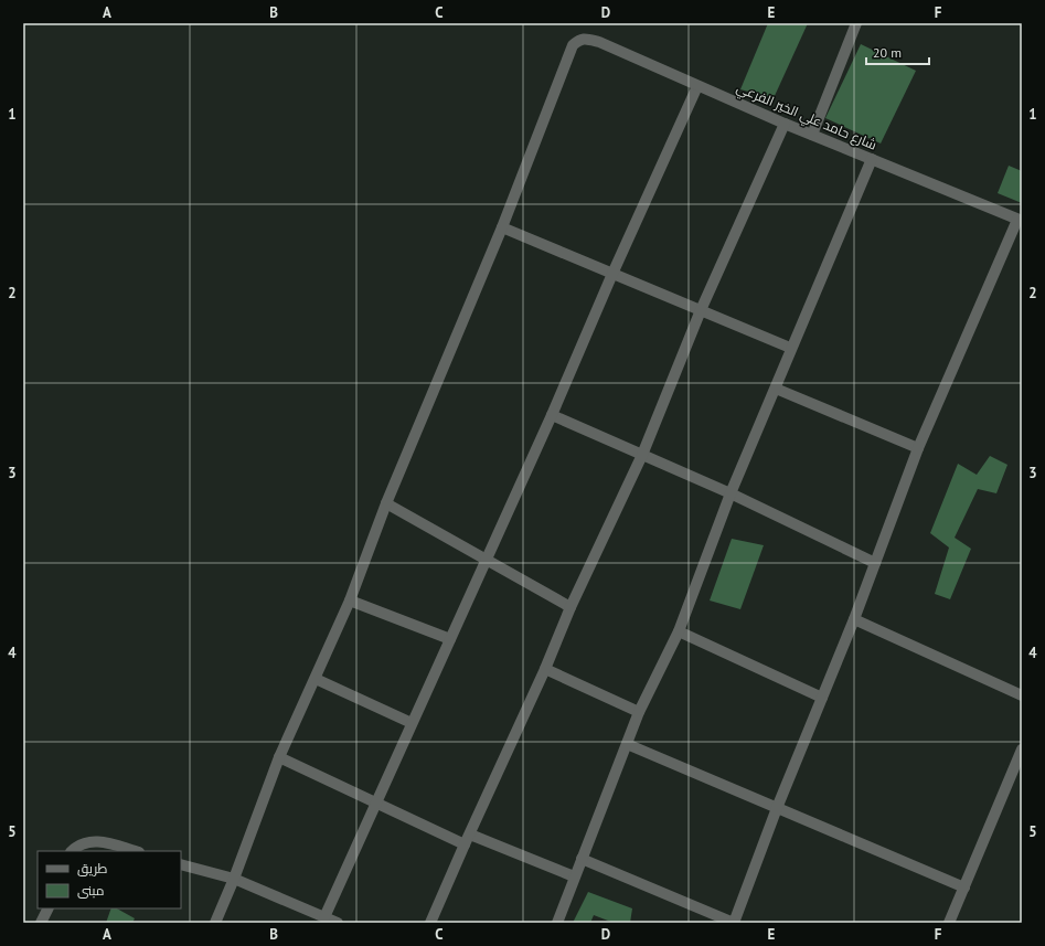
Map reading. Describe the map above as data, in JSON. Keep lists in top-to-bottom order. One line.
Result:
{"streets":{"street":["شارع حامد علي الخير الفرعي"]},"legend":["طريق","مبنى"],"scale_bar":"20 m","grid":{"columns":["A","B","C","D","E","F"],"rows":["1","2","3","4","5"]}}
